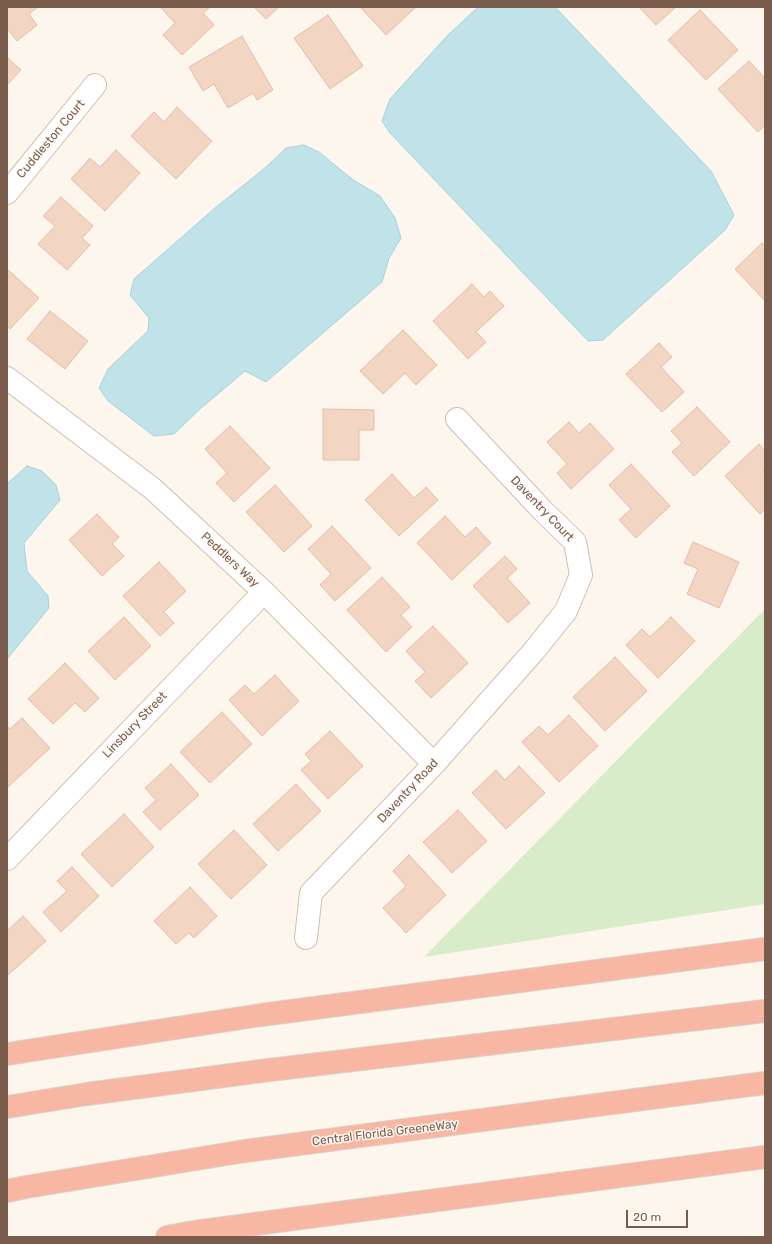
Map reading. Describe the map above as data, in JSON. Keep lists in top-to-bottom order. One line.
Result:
{"streets":{"highway":["Central Florida GreeneWay"],"street":["Cuddleston Court","Daventry Court","Peddlers Way","Linsbury Street","Daventry Road"]},"crossings":[["Daventry Court","Daventry Road"],["Peddlers Way","Linsbury Street"],["Peddlers Way","Daventry Road"]],"scale_bar":"20 m"}
